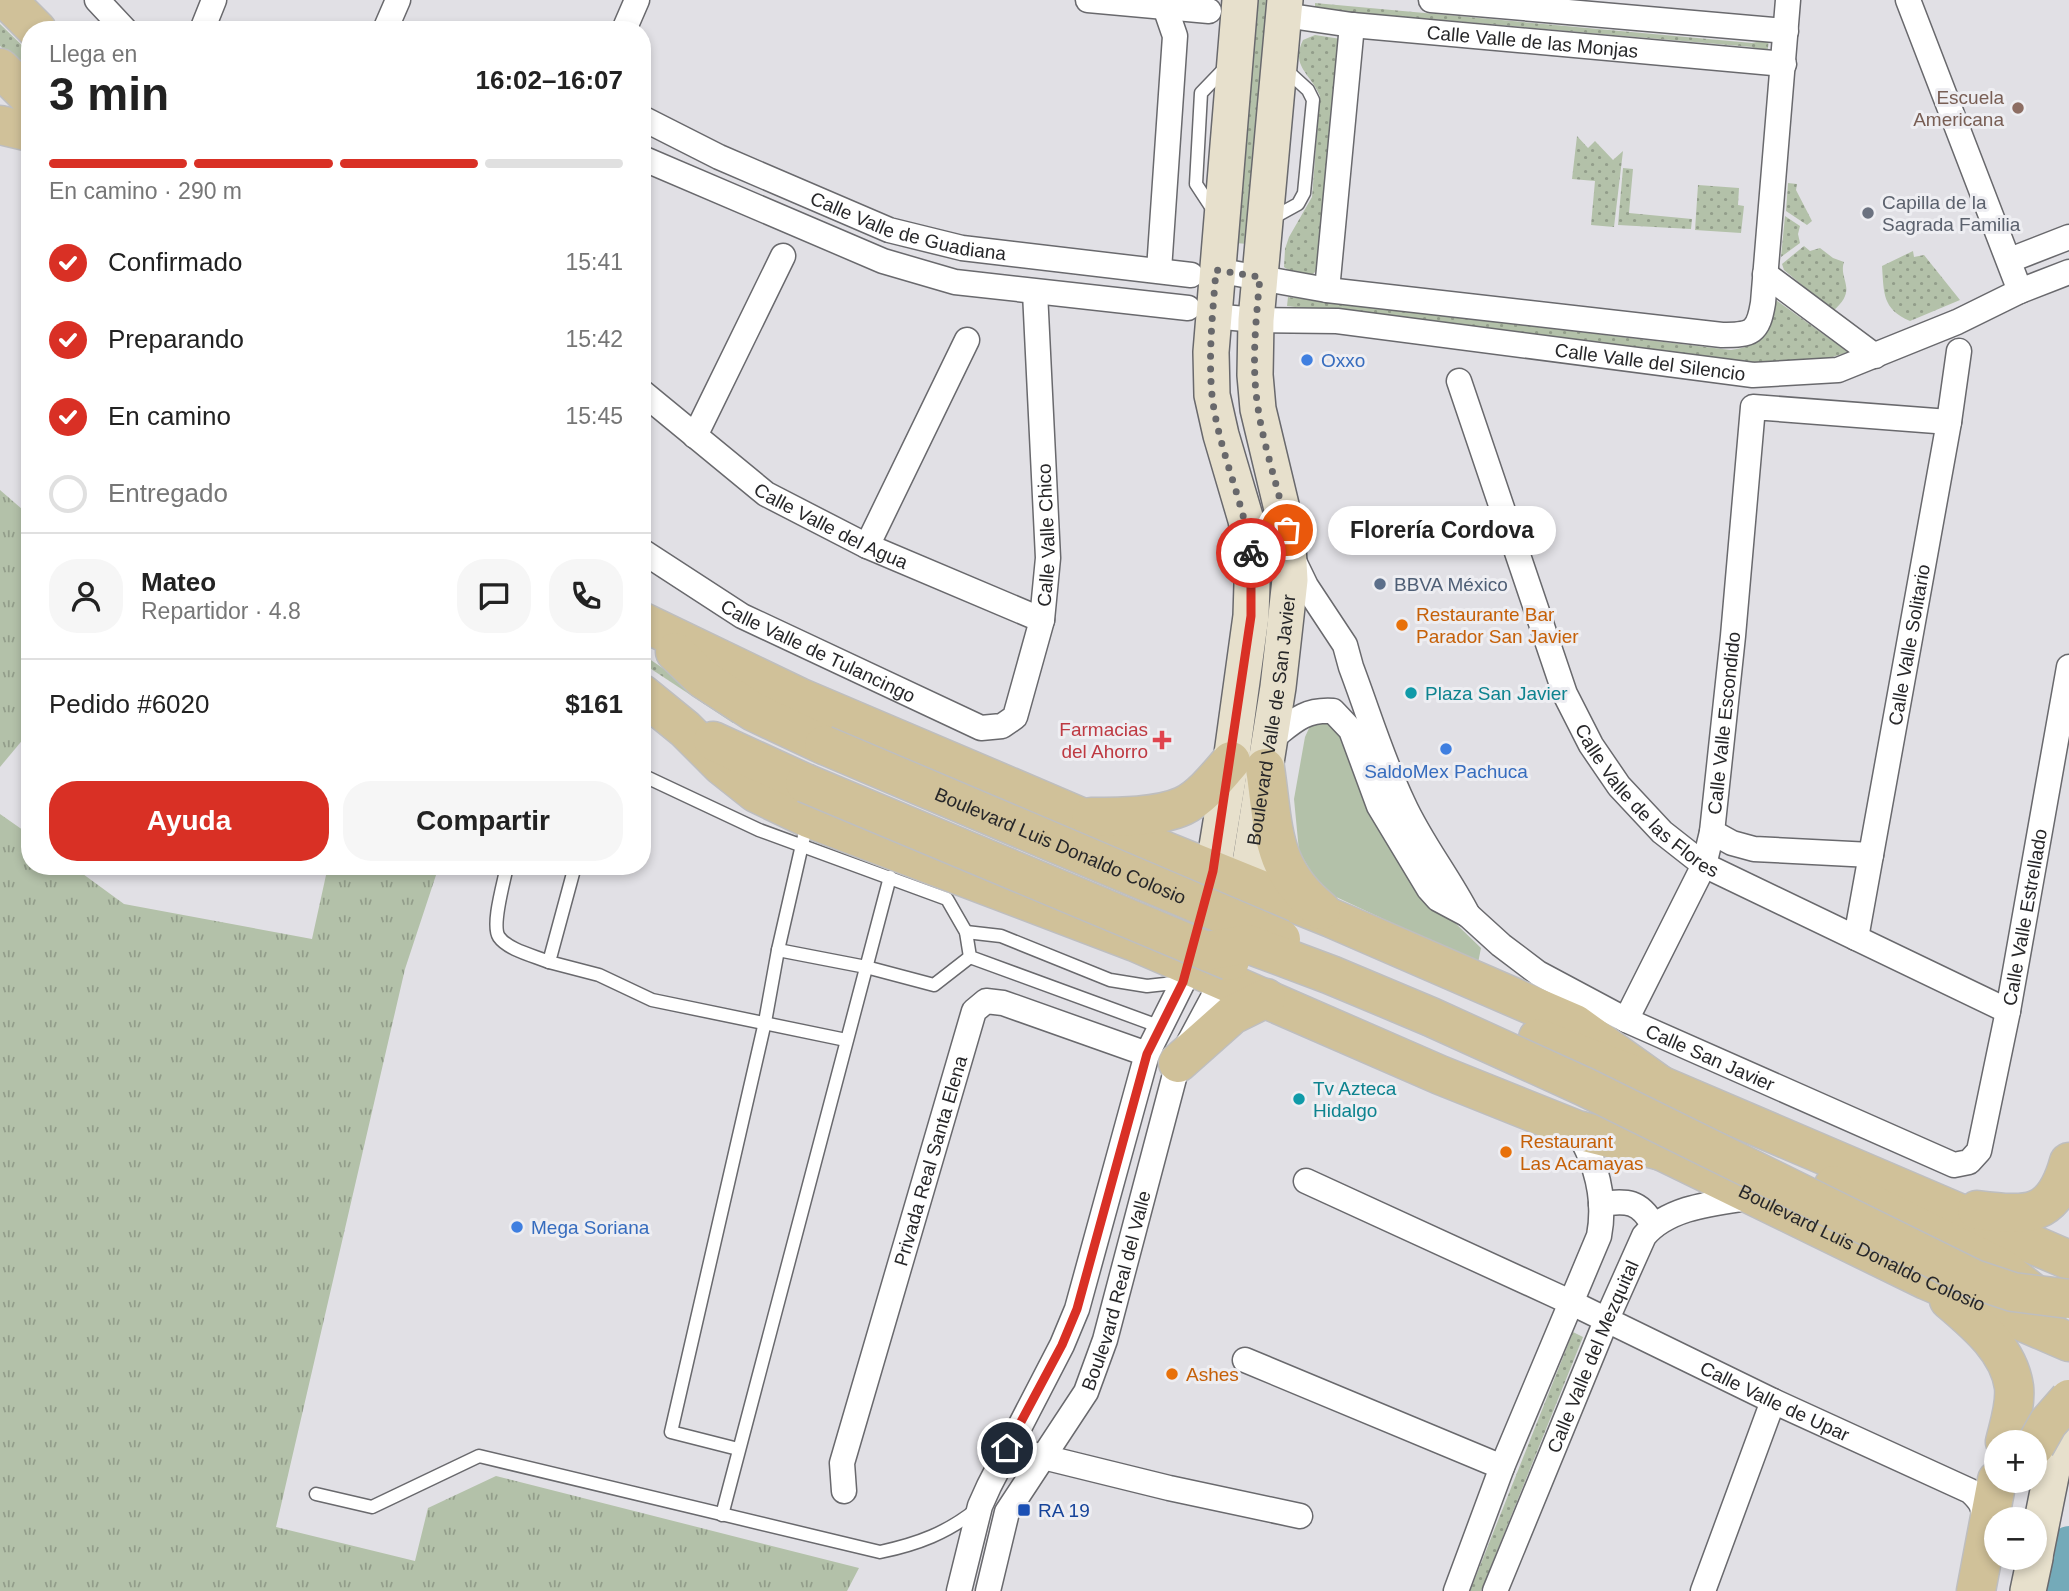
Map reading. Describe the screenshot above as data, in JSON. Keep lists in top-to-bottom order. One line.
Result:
{"streets":{"main road":["Boulevard Valle de San Javier","Boulevard Luis Donaldo Colosio"],"street":["Calle Valle de las Monjas","Calle Valle de Guadiana","Calle Valle del Silencio","Calle Valle del Agua","Calle Valle Chico","Calle Valle Solitario","Calle Valle de Tulancingo","Calle Valle Escondido","Calle Valle de las Flores","Calle Valle Estrellado","Calle San Javier","Privada Real Santa Elena","Boulevard Real del Valle","Calle Valle del Mezquital","Calle Valle de Upar"]},"crossings":[["Calle Valle de las Monjas","Boulevard Valle de San Javier"],["Calle Valle de Guadiana","Calle Valle del Silencio"],["Calle Valle de Guadiana","Calle Valle Chico"],["Calle Valle de Guadiana","Boulevard Valle de San Javier"],["Calle Valle del Silencio","Boulevard Valle de San Javier"],["Calle Valle del Agua","Calle Valle Chico"],["Calle Valle Chico","Calle Valle de Tulancingo"],["Calle Valle Solitario","Calle Valle Escondido"],["Calle Valle Solitario","Calle Valle de las Flores"],["Boulevard Valle de San Javier","Boulevard Luis Donaldo Colosio"],["Boulevard Valle de San Javier","Calle San Javier"],["Boulevard Valle de San Javier","Boulevard Real del Valle"],["Calle Valle Escondido","Calle Valle de las Flores"],["Calle Valle Escondido","Calle San Javier"],["Calle Valle de las Flores","Calle Valle Estrellado"],["Boulevard Luis Donaldo Colosio","Boulevard Real del Valle"],["Calle Valle Estrellado","Calle San Javier"],["Privada Real Santa Elena","Boulevard Real del Valle"],["Calle Valle del Mezquital","Calle Valle de Upar"]],"places":{"other":["Escuela Americana","Capilla de la Sagrada Familia","Oxxo","Florería Cordova","BBVA México","Restaurante Bar Parador San Javier","Plaza San Javier","SaldoMex Pachuca","Tv Azteca Hidalgo","Restaurant Las Acamayas","Mega Soriana","Ashes"],"health":["Farmacias del Ahorro"],"transit":["RA 19"]},"page":{"heading":["3 min","Llega en","16:02–16:07"],"panel":["Mateo","Repartidor · 4.8","Pedido #6020","$161"],"bar":"En camino · 290 m","list":[["Confirmado","15:41"],["Preparando","15:42"],["En camino","15:45"],"Entregado"],"bubble":"Florería Cordova","buttons":["Ayuda","Compartir"],"map_buttons":["+","−"]}}
